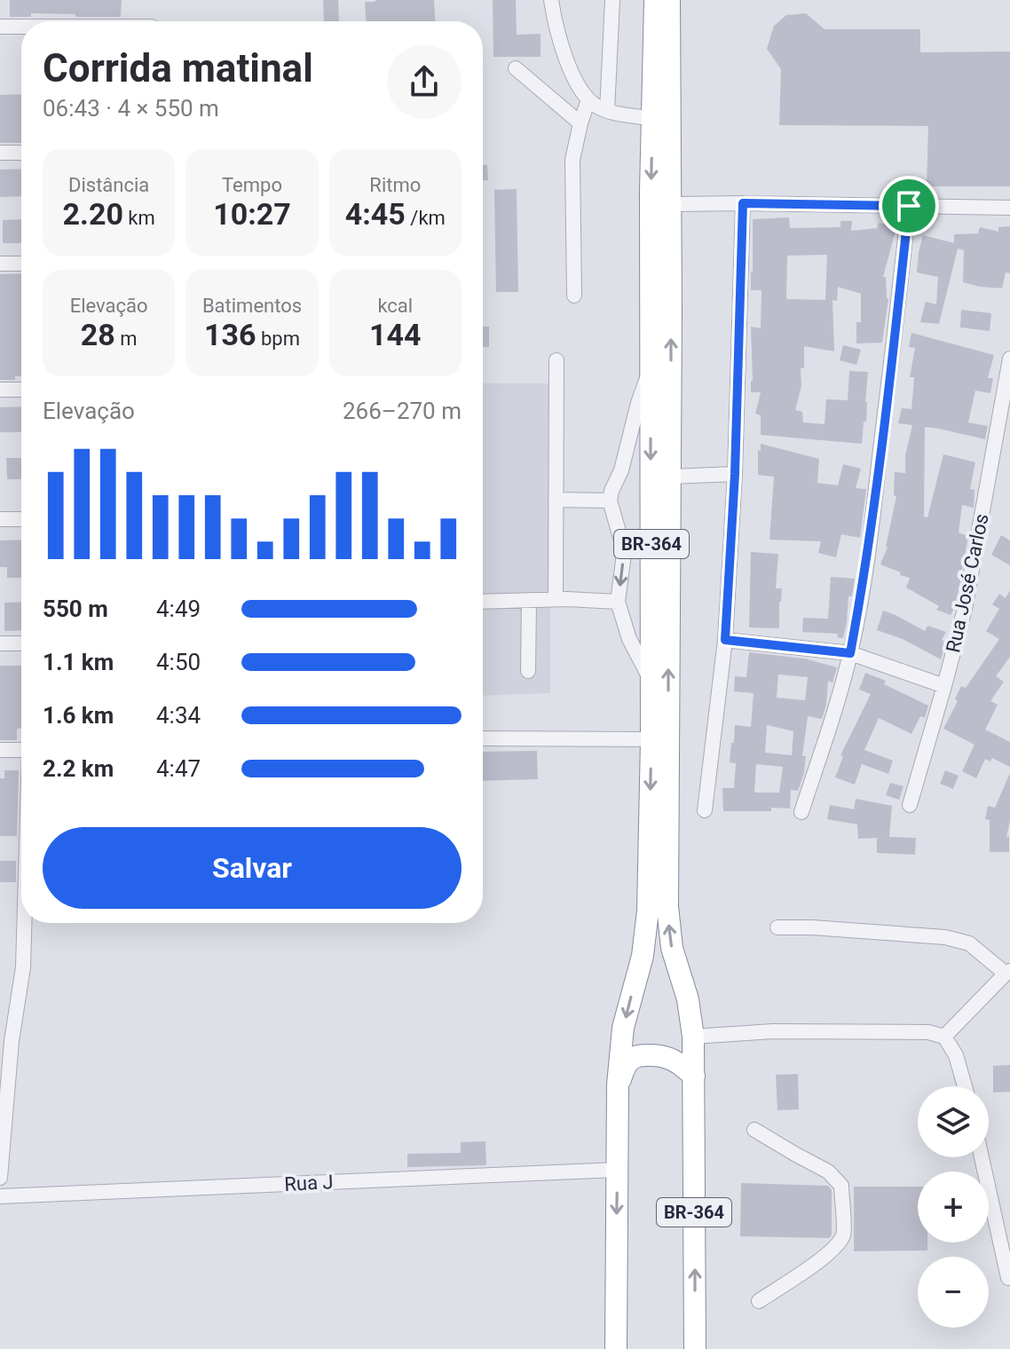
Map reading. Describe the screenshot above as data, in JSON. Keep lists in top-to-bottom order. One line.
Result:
{"streets":{"highway":["BR-364"],"street":["Rua José Carlos","Rua J"]},"crossings":[["BR-364","Rua J"]],"page":{"heading":["Corrida matinal","06:43 · 4 × 550 m"],"stats":[["Distância","2.20 km"],["Tempo","10:27"],["Ritmo","4:45 /km"],["Elevação","28 m"],["Batimentos","136 bpm"],["kcal","144"]],"chart":["Elevação","266–270 m"],"list":[{"name":"550 m","note":"4:49"},{"name":"1.1 km","note":"4:50"},{"name":"1.6 km","note":"4:34"},{"name":"2.2 km","note":"4:47"}],"buttons":"Salvar","map_buttons":["+","−"]}}
